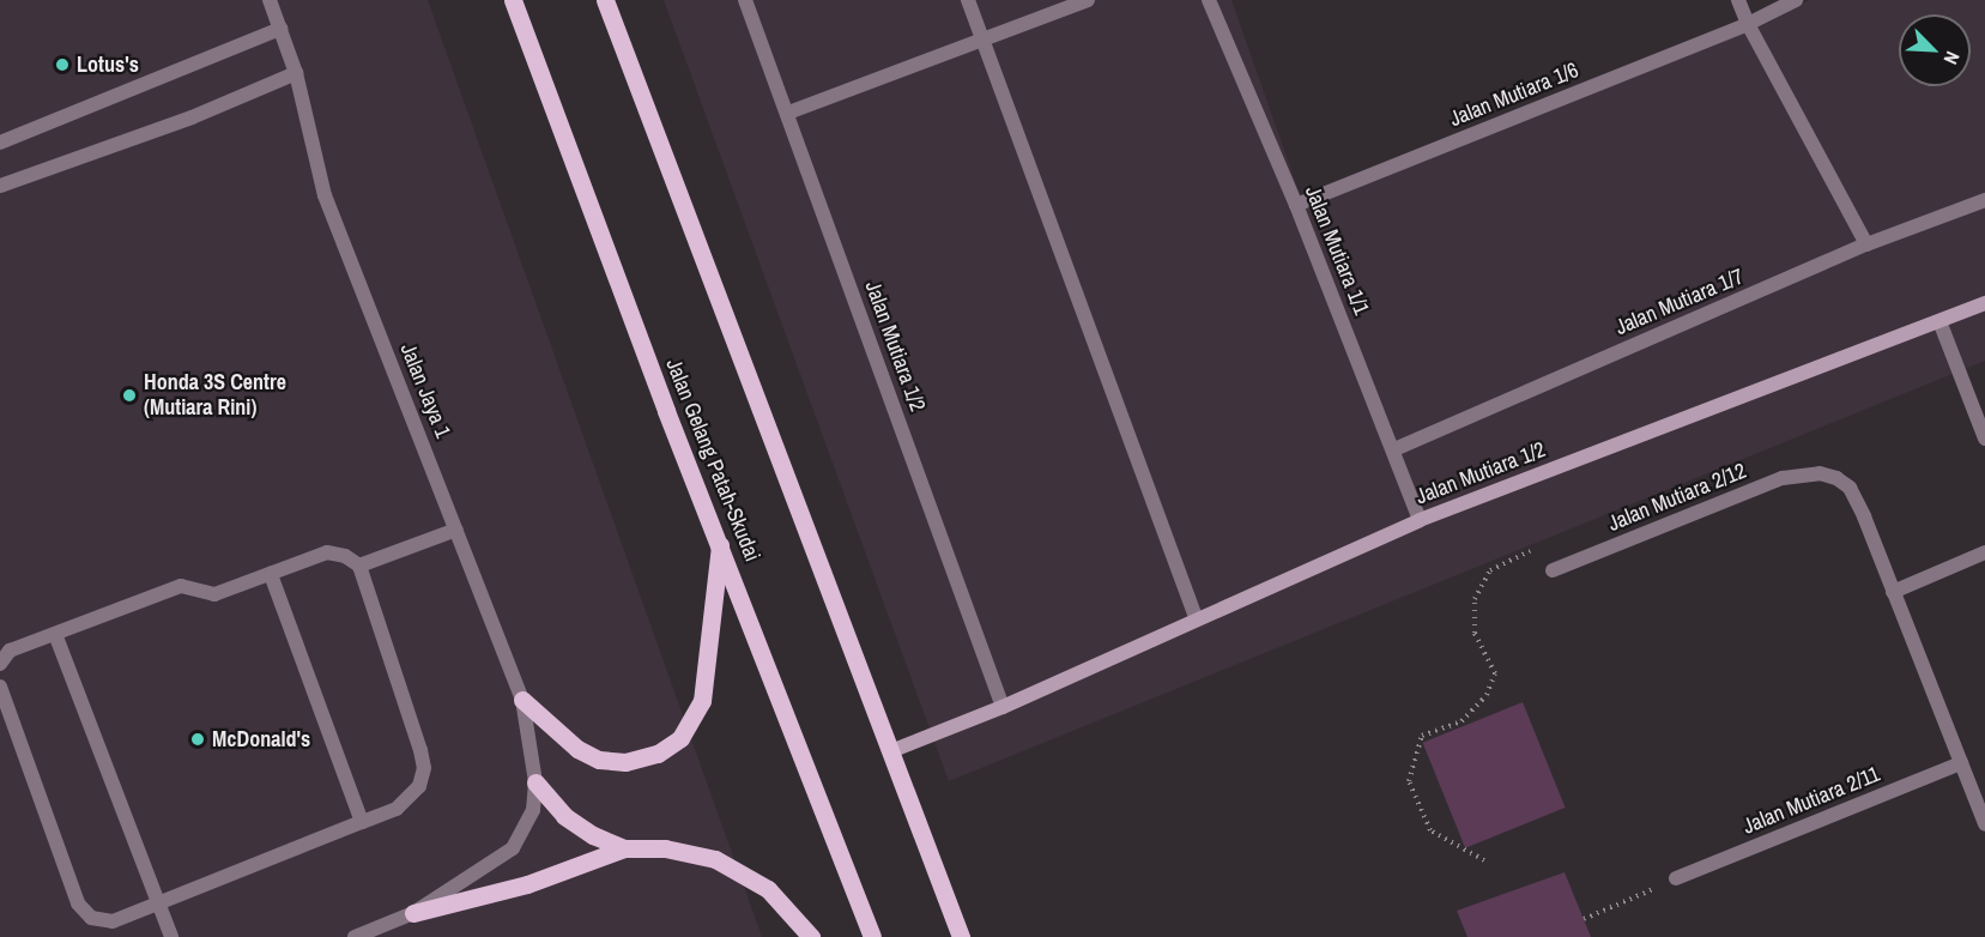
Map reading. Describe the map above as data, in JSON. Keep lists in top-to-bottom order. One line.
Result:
{"streets":{"main road":["Jalan Gelang Patah-Skudai"],"street":["Jalan Mutiara 1/6","Jalan Mutiara 1/1","Jalan Mutiara 1/7","Jalan Mutiara 1/2","Jalan Jaya 1","Jalan Mutiara 2/12","Jalan Mutiara 2/11"]},"crossings":[["Jalan Mutiara 1/6","Jalan Mutiara 1/1"],["Jalan Mutiara 1/1","Jalan Mutiara 1/7"],["Jalan Mutiara 1/1","Jalan Mutiara 1/2"]],"places":["Lotus's","Honda 3S Centre (Mutiara Rini)","McDonald's"],"north":"bottom right"}
